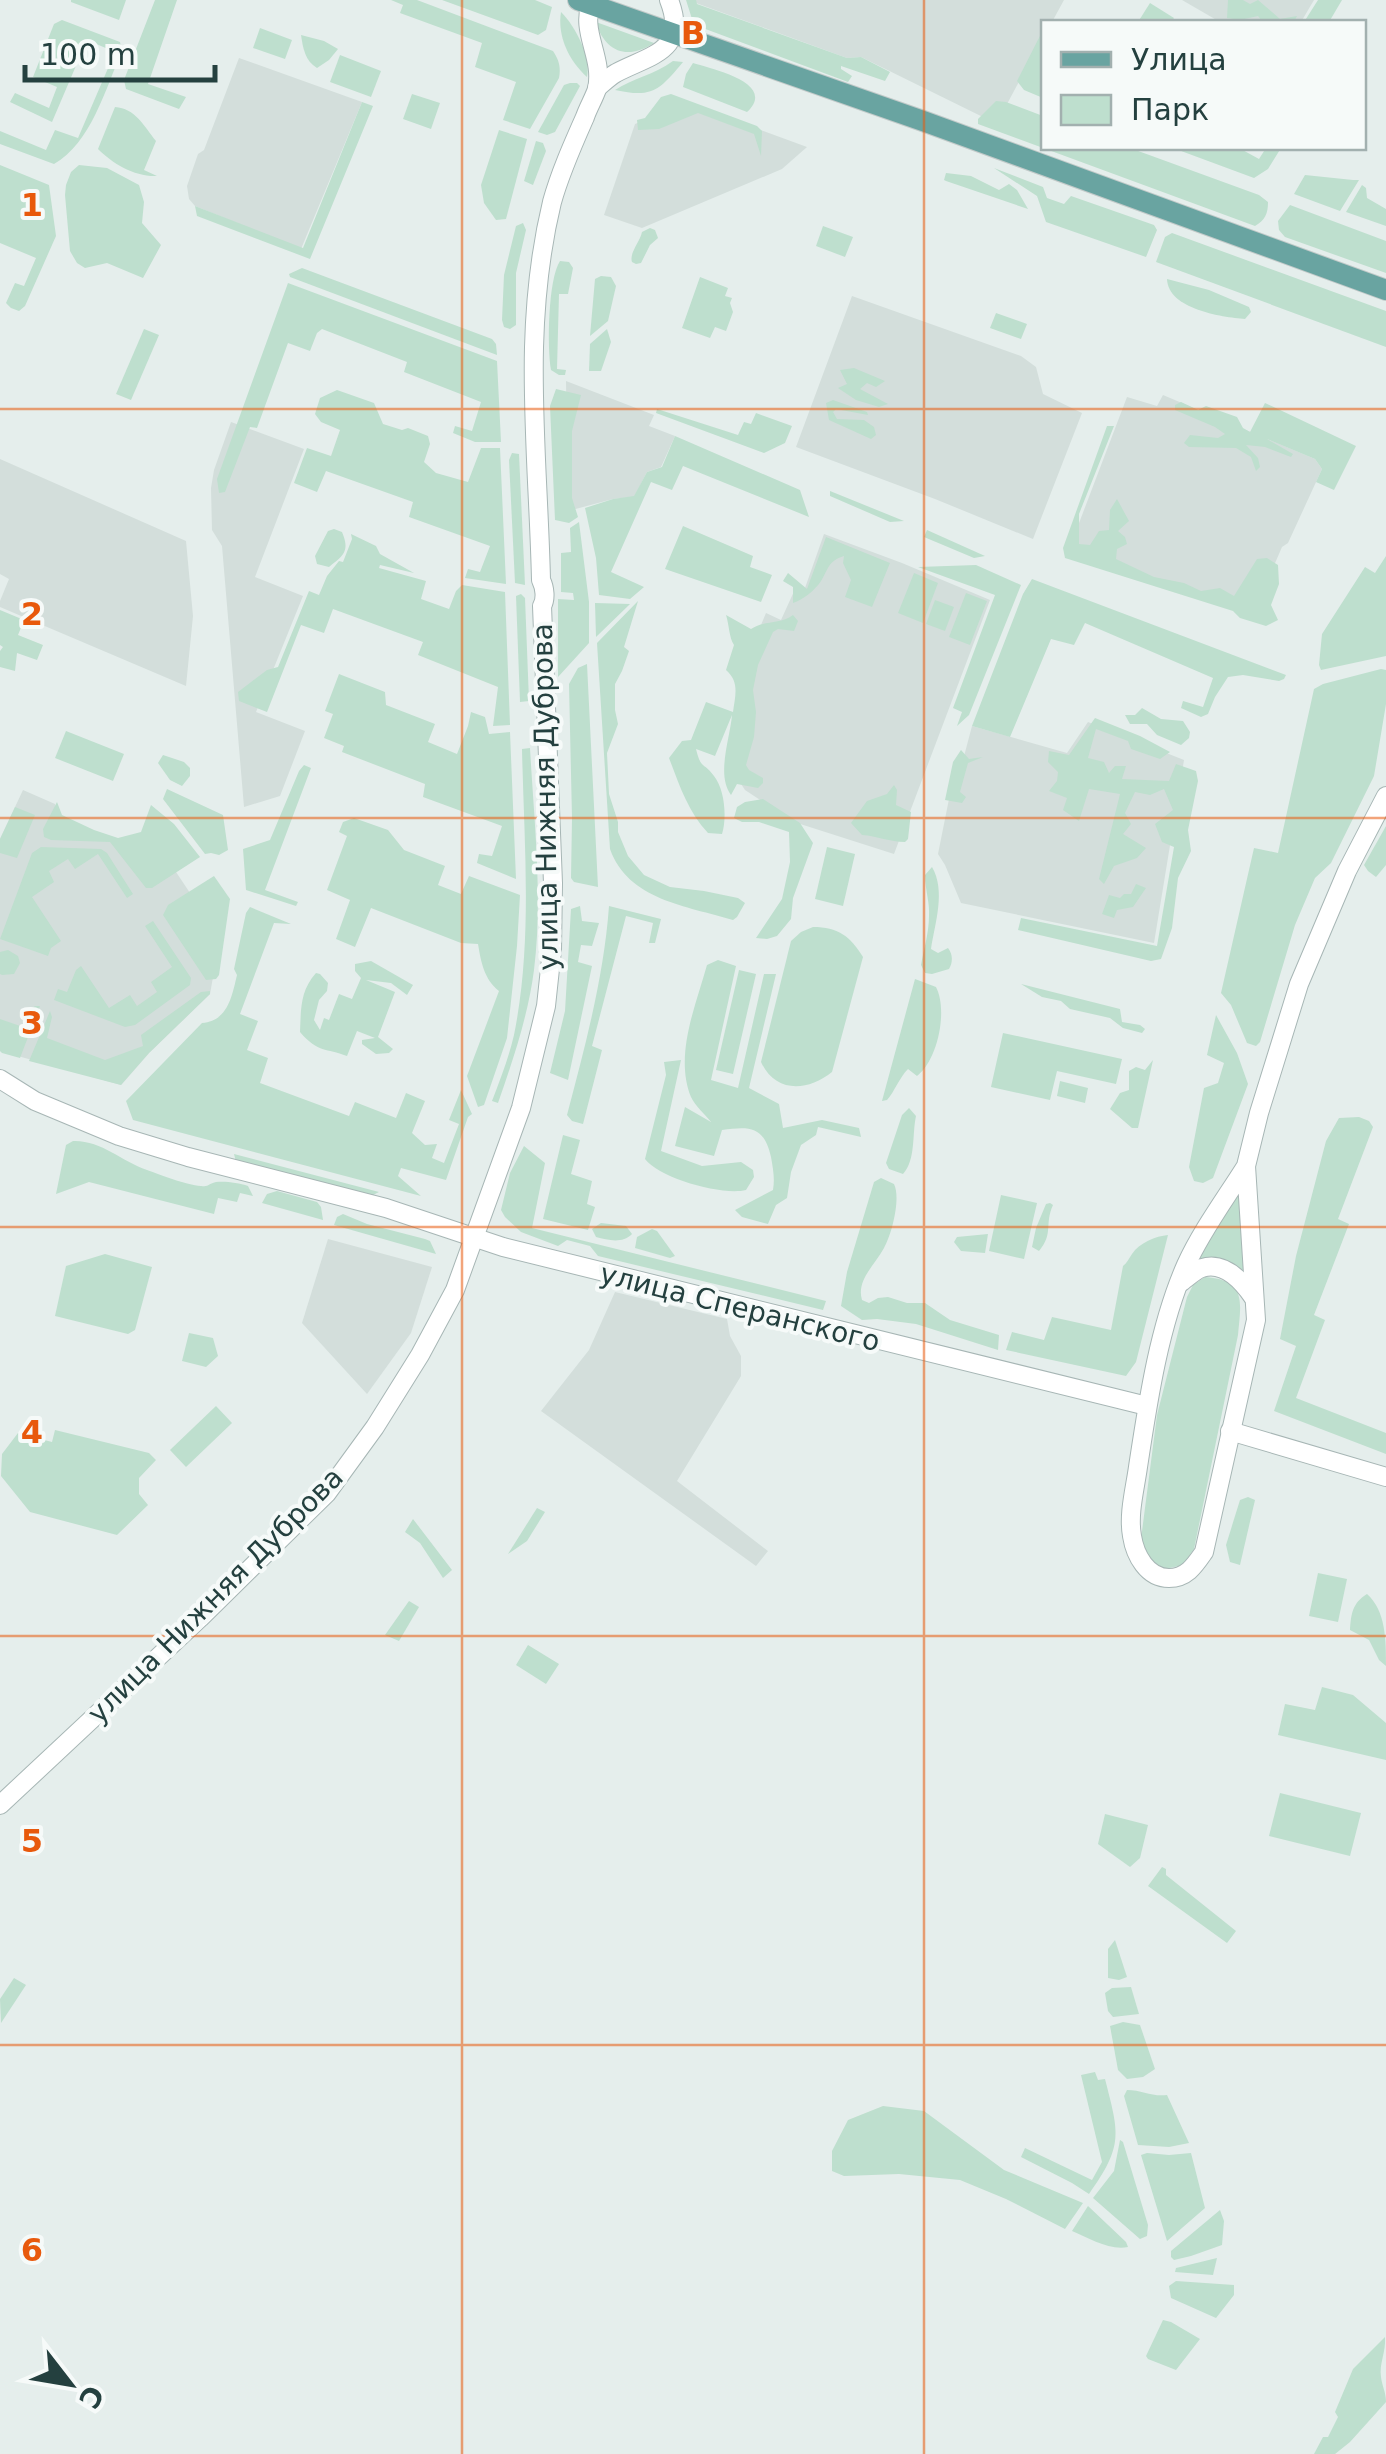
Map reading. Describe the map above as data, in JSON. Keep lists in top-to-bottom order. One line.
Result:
{"streets":{"street":["улица Нижняя Дуброва","улица Сперанского"]},"crossings":[["улица Нижняя Дуброва","улица Сперанского"]],"legend":["Улица","Парк"],"scale_bar":"100 m","north":"bottom right","grid":{"columns":["B"],"rows":["1","2","3","4","5","6"]}}
